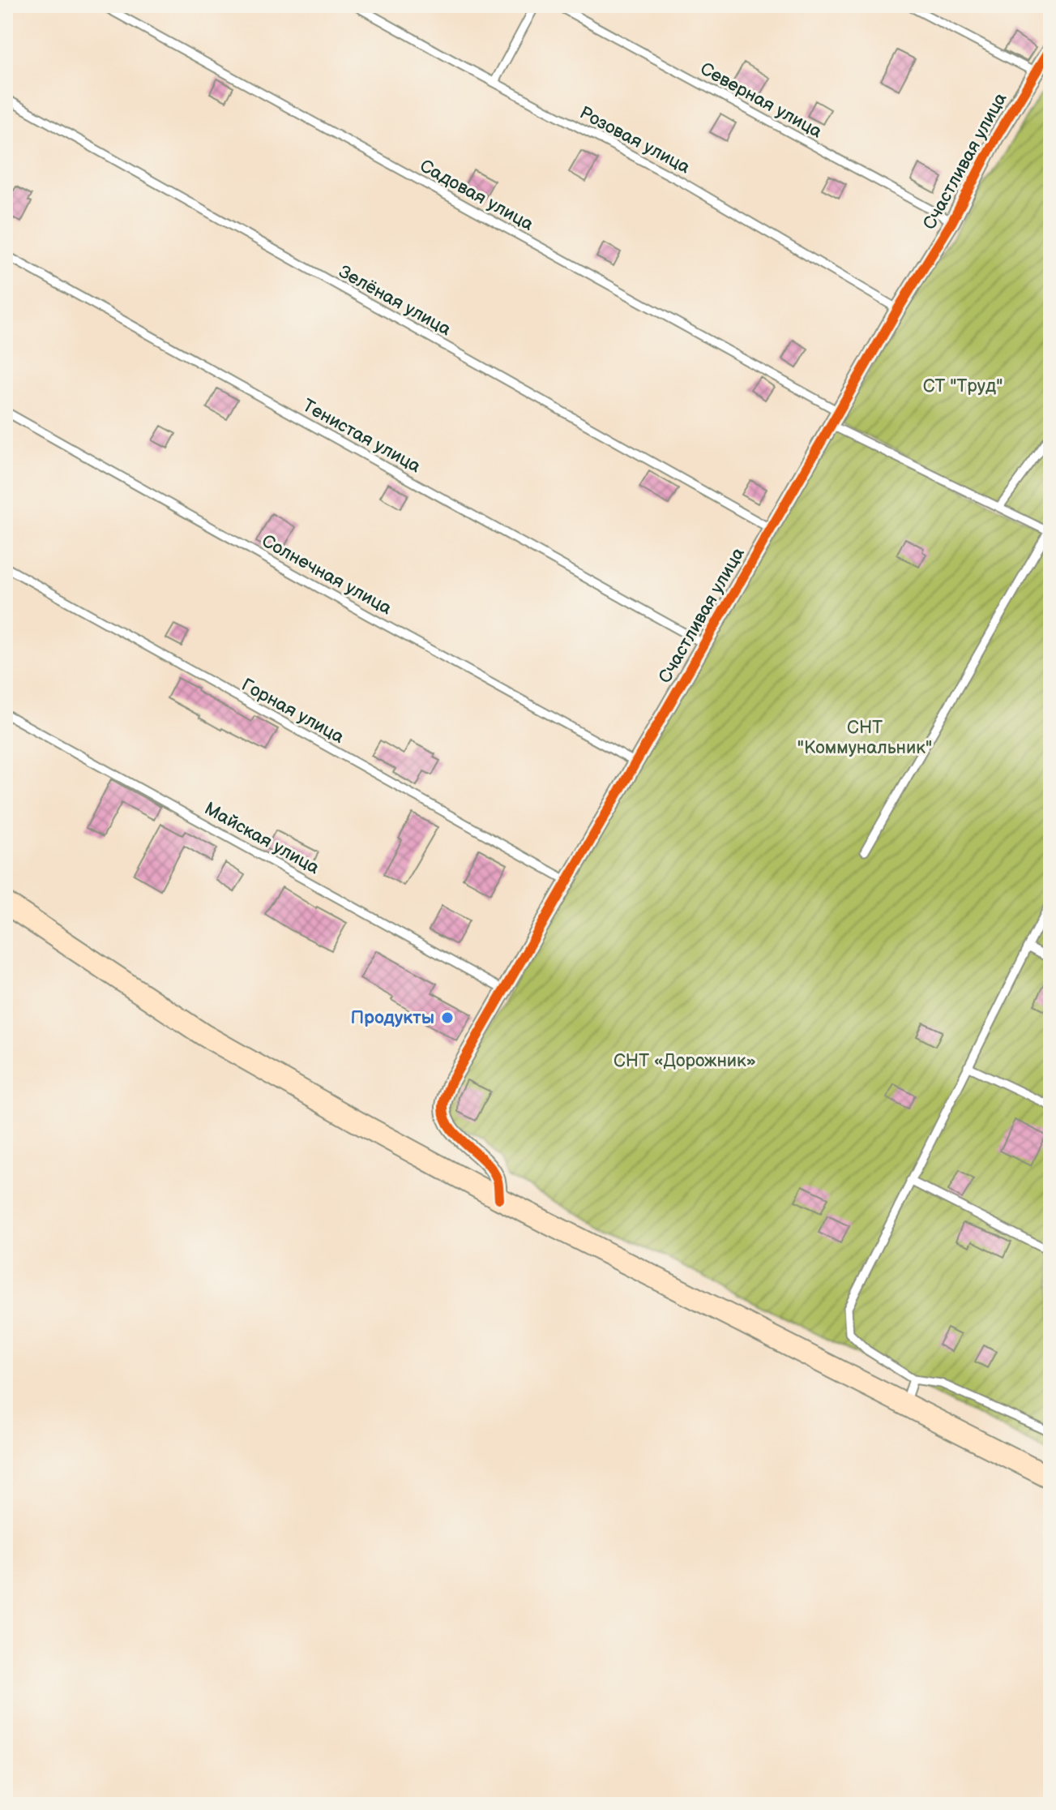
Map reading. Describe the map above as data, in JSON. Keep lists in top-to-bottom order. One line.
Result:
{"streets":{"street":["Счастливая улица"],"lane":["Северная улица","Розовая улица","Садовая улица","Зелёная улица","Тенистая улица","Солнечная улица","Горная улица","Майская улица"]},"crossings":[["Северная улица","Счастливая улица"],["Розовая улица","Счастливая улица"],["Счастливая улица","Садовая улица"],["Счастливая улица","Зелёная улица"],["Счастливая улица","Тенистая улица"],["Счастливая улица","Солнечная улица"],["Счастливая улица","Горная улица"],["Счастливая улица","Майская улица"]],"parks":["СТ \"Труд\"","СНТ \"Коммунальник\"","СНТ «Дорожник»"],"places":["Продукты"]}
